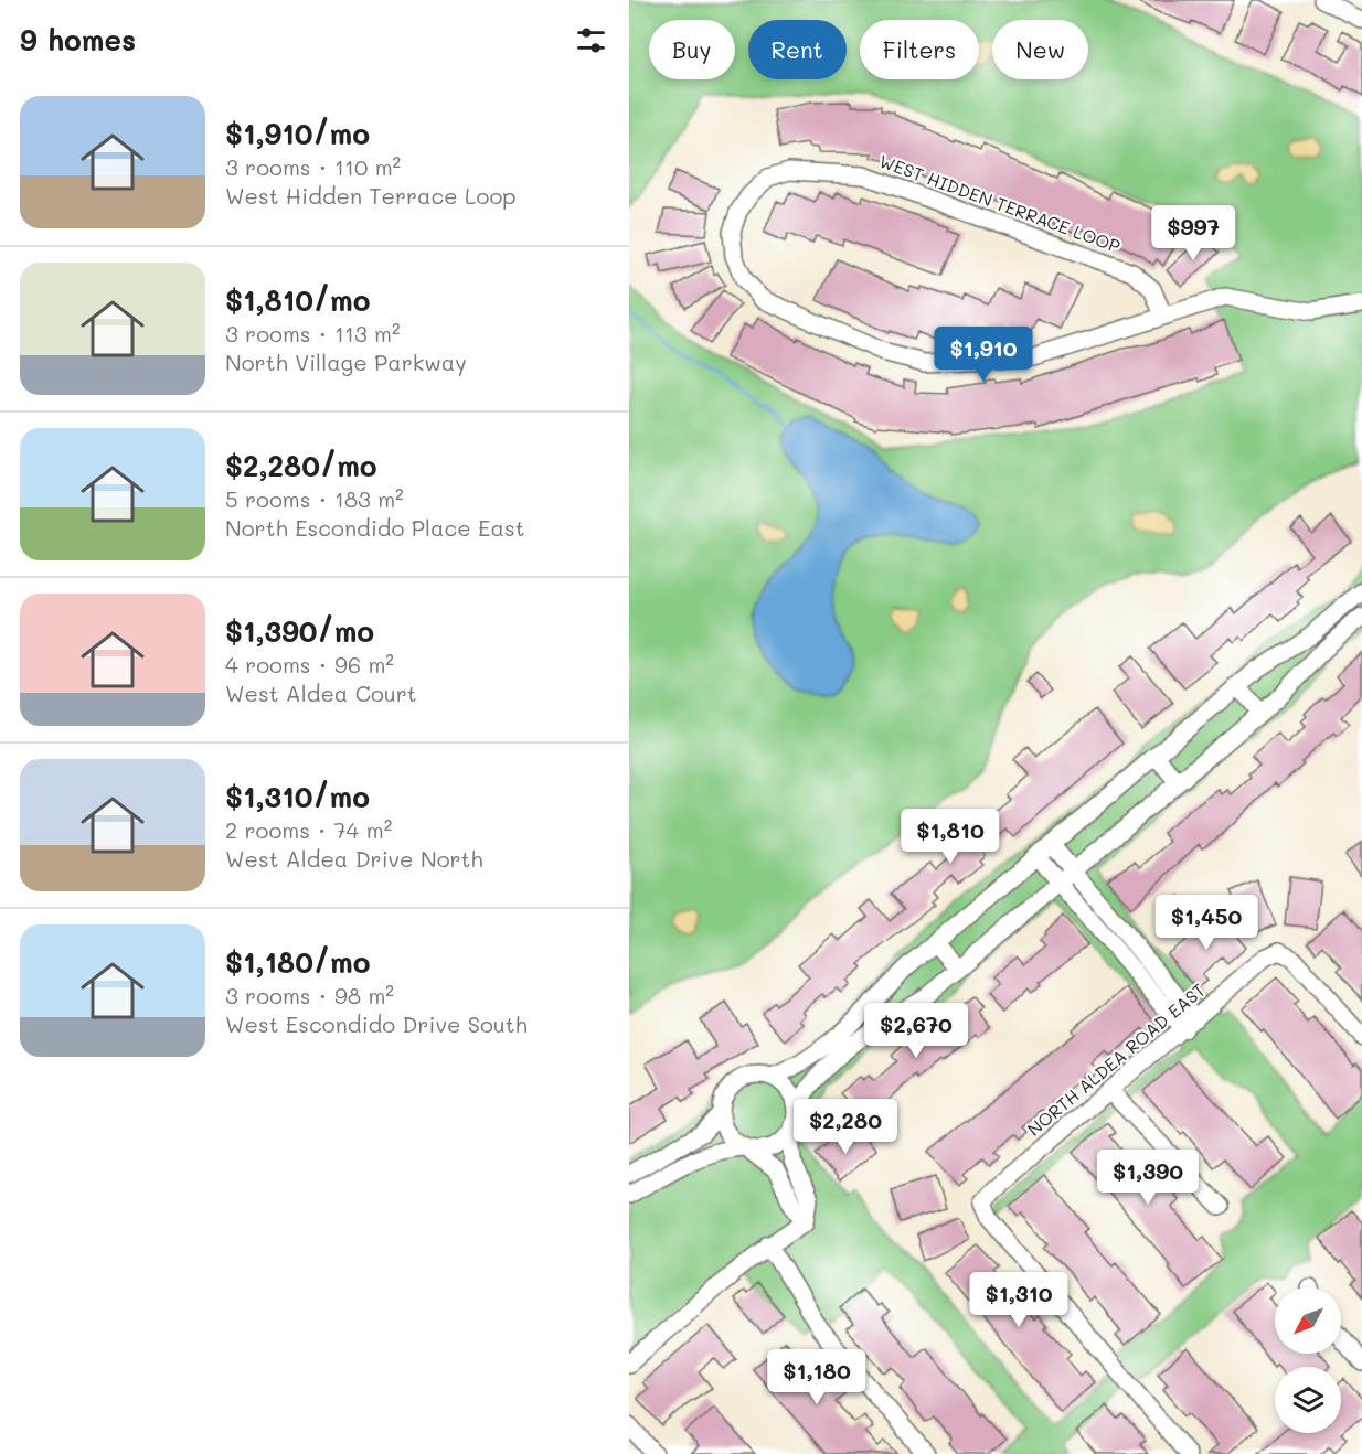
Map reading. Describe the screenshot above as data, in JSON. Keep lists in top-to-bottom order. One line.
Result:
{"streets":{"street":["WEST HIDDEN TERRACE LOOP","NORTH ALDEA ROAD EAST"]},"north":"bottom left","page":{"heading":"9 homes","chip":["Buy","Rent","Filters","New"],"list":[{"name":"$1,910/mo","note":"3 rooms · 110 m² · West Hidden Terrace Loop"},{"name":"$1,810/mo","note":"3 rooms · 113 m² · North Village Parkway"},{"name":"$2,280/mo","note":"5 rooms · 183 m² · North Escondido Place East"},{"name":"$1,390/mo","note":"4 rooms · 96 m² · West Aldea Court"},{"name":"$1,310/mo","note":"2 rooms · 74 m² · West Aldea Drive North"},{"name":"$1,180/mo","note":"3 rooms · 98 m² · West Escondido Drive South"}],"price":["$997","$1,910","$1,810","$1,450","$2,670","$2,280","$1,390","$1,310","$1,180"]}}
